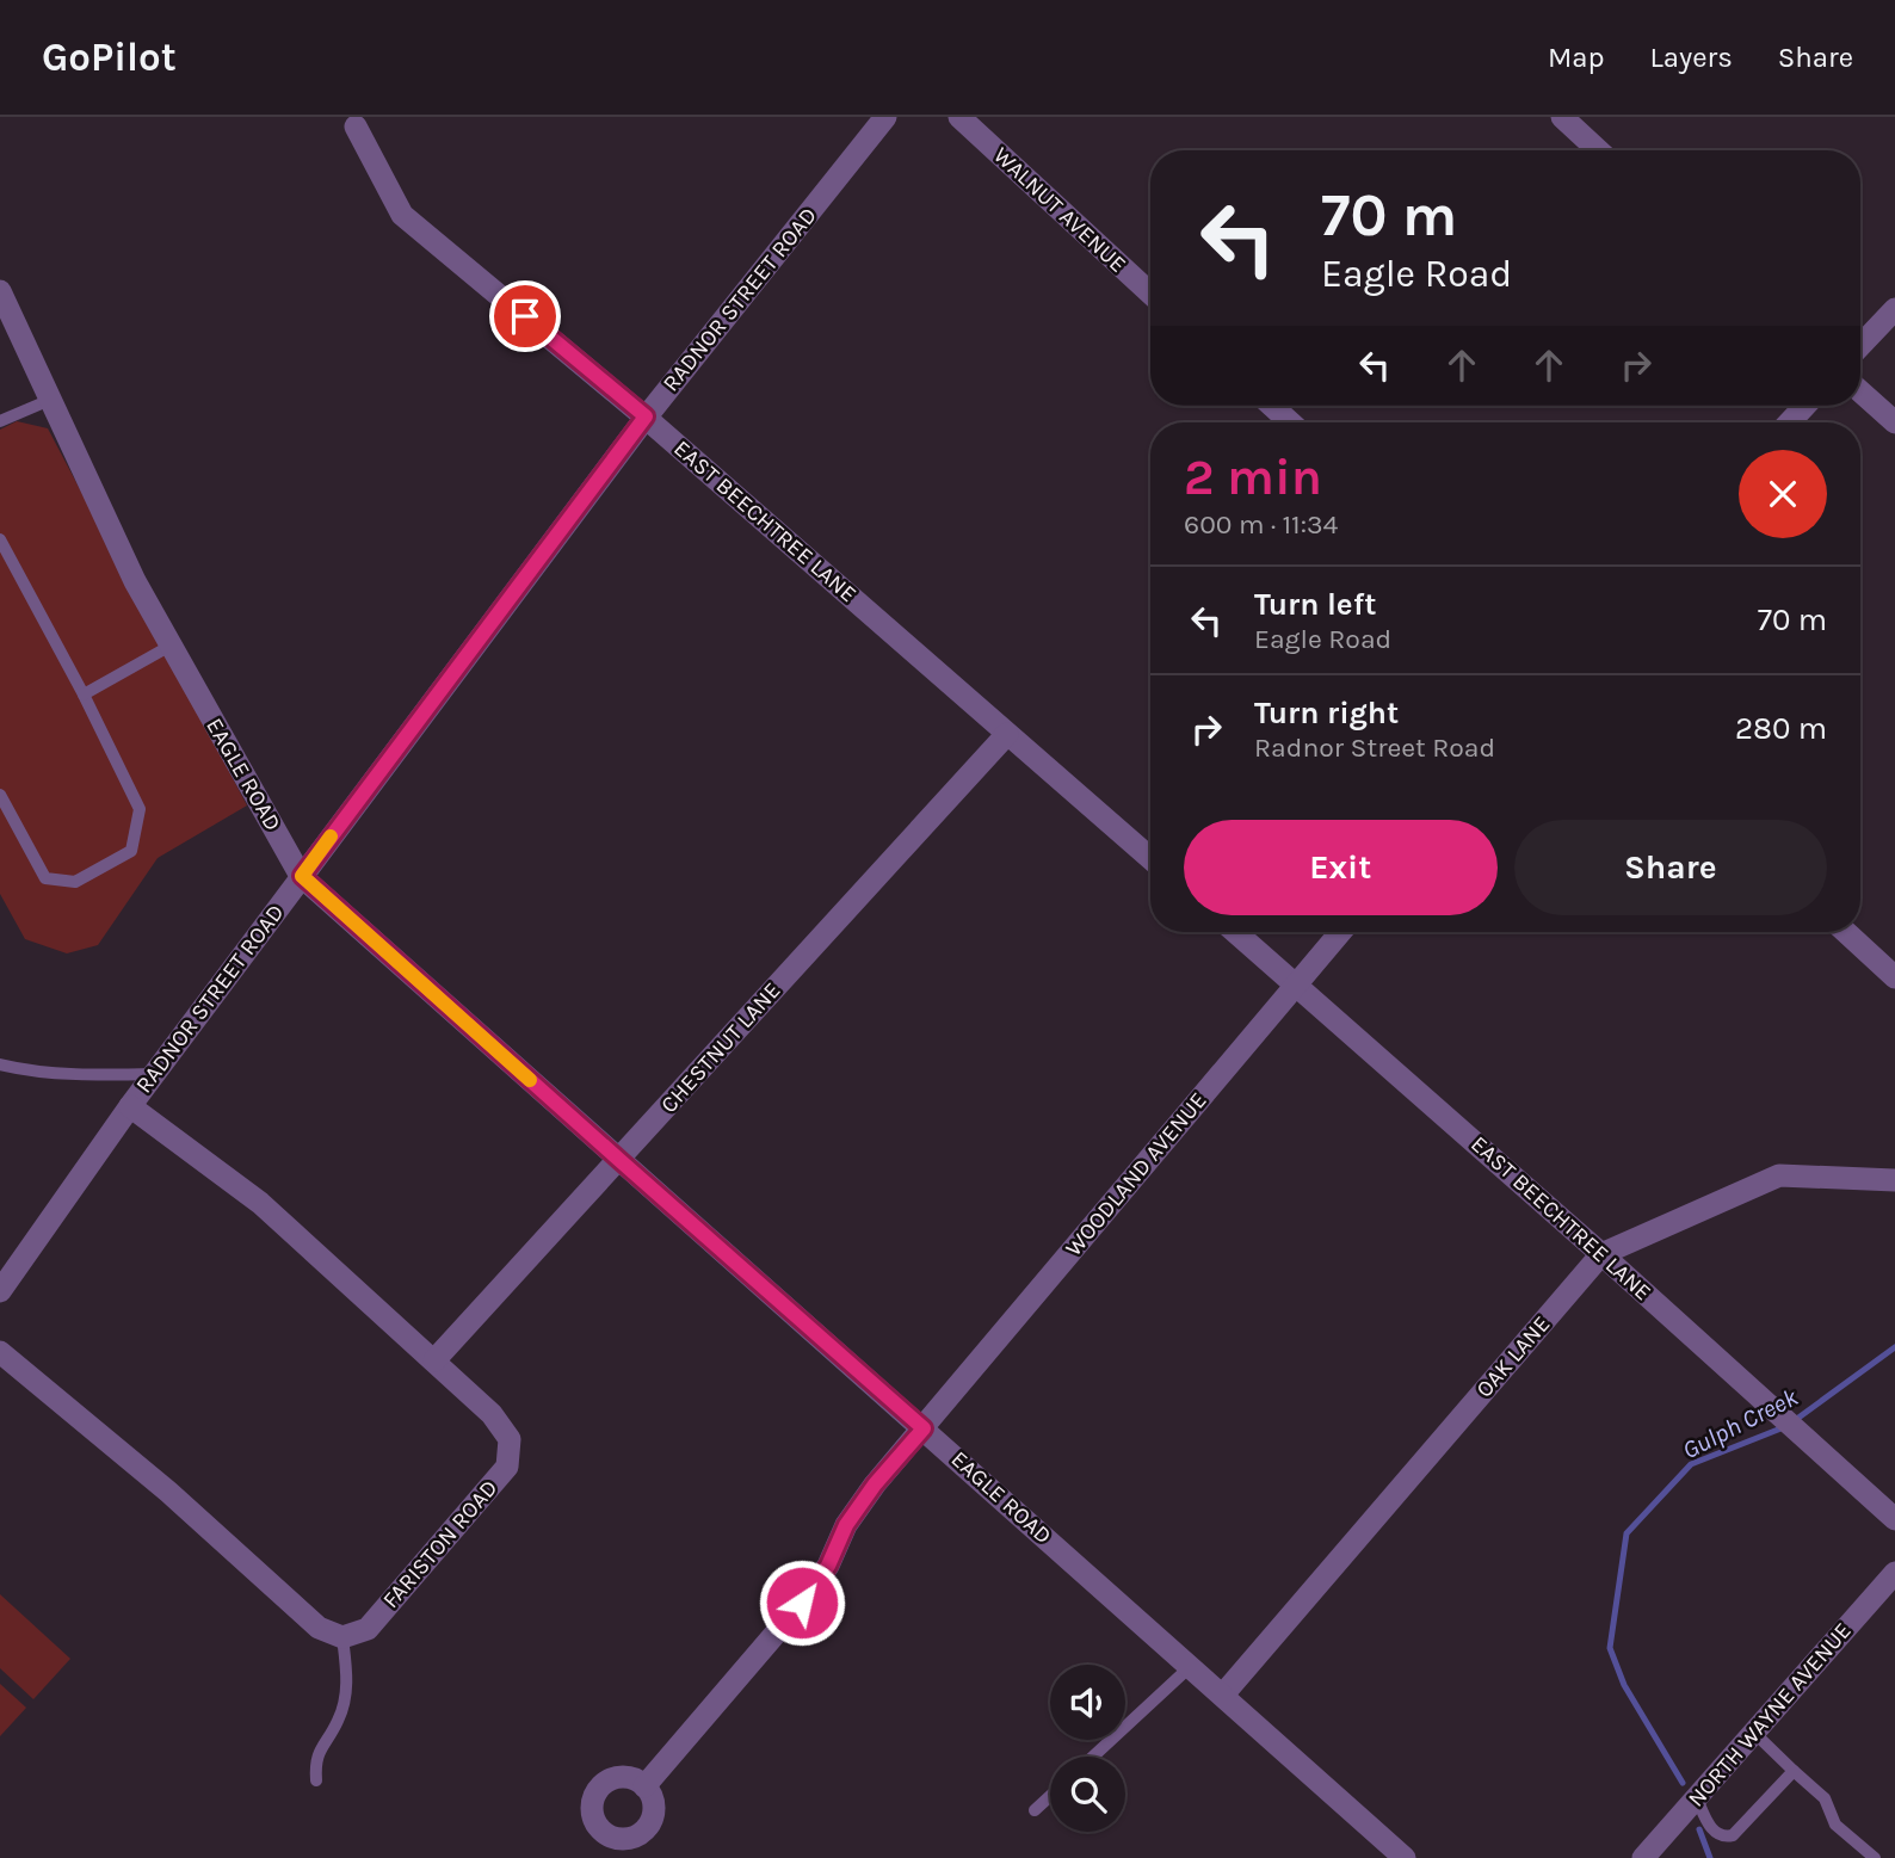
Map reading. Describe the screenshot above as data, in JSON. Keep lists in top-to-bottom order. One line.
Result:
{"streets":{"street":["WALNUT AVENUE","RADNOR STREET ROAD","EAST BEECHTREE LANE","EAGLE ROAD","CHESTNUT LANE","WOODLAND AVENUE","OAK LANE","FARISTON ROAD","NORTH WAYNE AVENUE"]},"crossings":[["RADNOR STREET ROAD","EAST BEECHTREE LANE"],["RADNOR STREET ROAD","EAGLE ROAD"],["RADNOR STREET ROAD","FARISTON ROAD"],["EAST BEECHTREE LANE","CHESTNUT LANE"],["EAST BEECHTREE LANE","WOODLAND AVENUE"],["EAST BEECHTREE LANE","OAK LANE"],["EAGLE ROAD","CHESTNUT LANE"],["EAGLE ROAD","WOODLAND AVENUE"],["EAGLE ROAD","OAK LANE"],["CHESTNUT LANE","FARISTON ROAD"]],"water":["Gulph Creek"],"page":{"header":"GoPilot","nav":["Map","Layers","Share"],"turn":["70 m","Eagle Road"],"heading":["2 min","600 m · 11:34"],"list":[{"name":"Turn left","note":"Eagle Road","value":"70 m"},{"name":"Turn right","note":"Radnor Street Road","value":"280 m"}],"buttons":["Exit","Share"]}}
